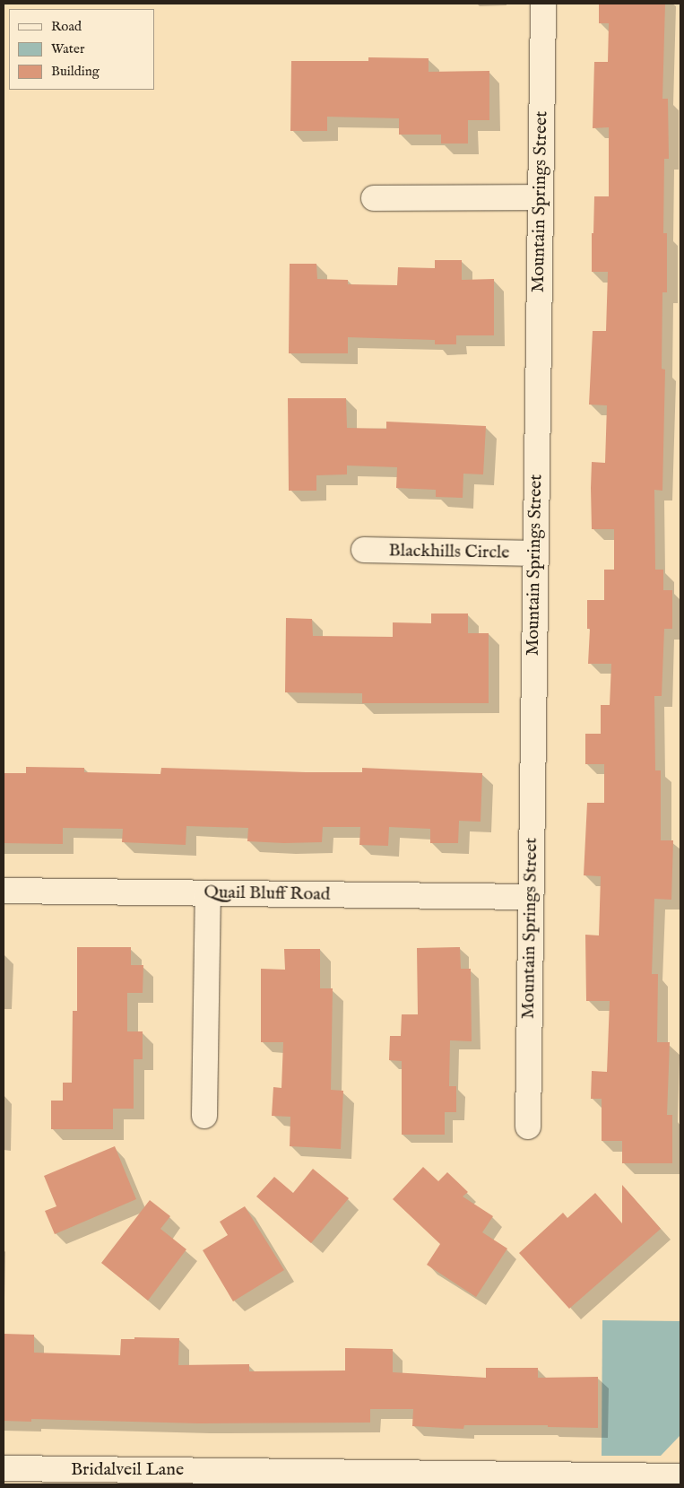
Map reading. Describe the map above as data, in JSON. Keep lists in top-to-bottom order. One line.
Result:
{"streets":{"street":["Mountain Springs Street","Blackhills Circle","Quail Bluff Road","Bridalveil Lane"]},"crossings":[["Mountain Springs Street","Blackhills Circle"],["Mountain Springs Street","Quail Bluff Road"]],"legend":["Road","Water","Building"]}
